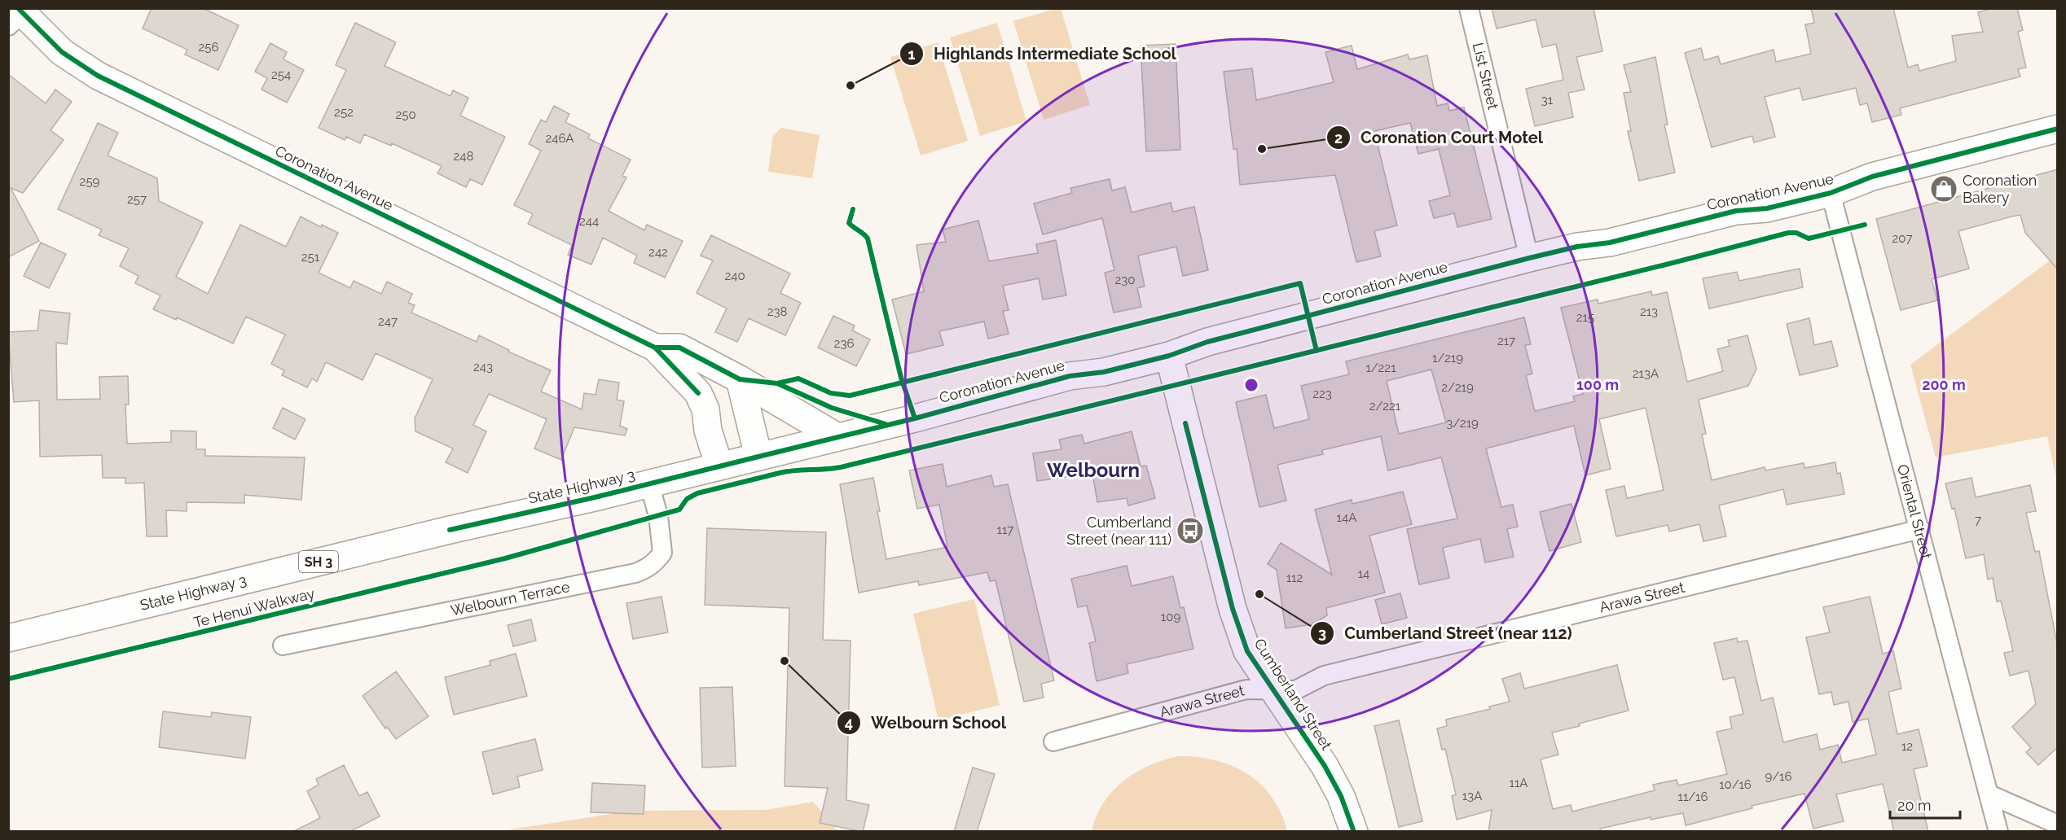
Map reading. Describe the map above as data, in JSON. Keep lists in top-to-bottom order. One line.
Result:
{"streets":{"main road":["Coronation Avenue","State Highway 3","SH 3","Cumberland Street"],"street":["List Street","Oriental Street","Arawa Street","Welbourn Terrace"],"cycle path":["Te Henui Walkway"]},"crossings":[["List Street","Coronation Avenue"],["Coronation Avenue","State Highway 3"],["Coronation Avenue","Oriental Street"],["Coronation Avenue","Cumberland Street"],["State Highway 3","Welbourn Terrace"],["Oriental Street","Arawa Street"],["Arawa Street","Cumberland Street"]],"districts":["Welbourn"],"places":{"other":["Highlands Intermediate School","Coronation Court Motel","Cumberland Street (near 112)","Welbourn School"],"shop":["Coronation Bakery"],"bus stop":["Cumberland Street (near 111)"]},"house_numbers":["256","254","31","252","250","246A","248","259","257","244","207","242","251","240","230","238","213","215","247","217","236","1/219","243","1/221","213A","2/219","223","2/221","3/219","14A","7","117","14","112","109","12","9/16","11A","10/16","13A","11/16"],"scale_bar":"20 m","rings":["100 m","200 m"]}
